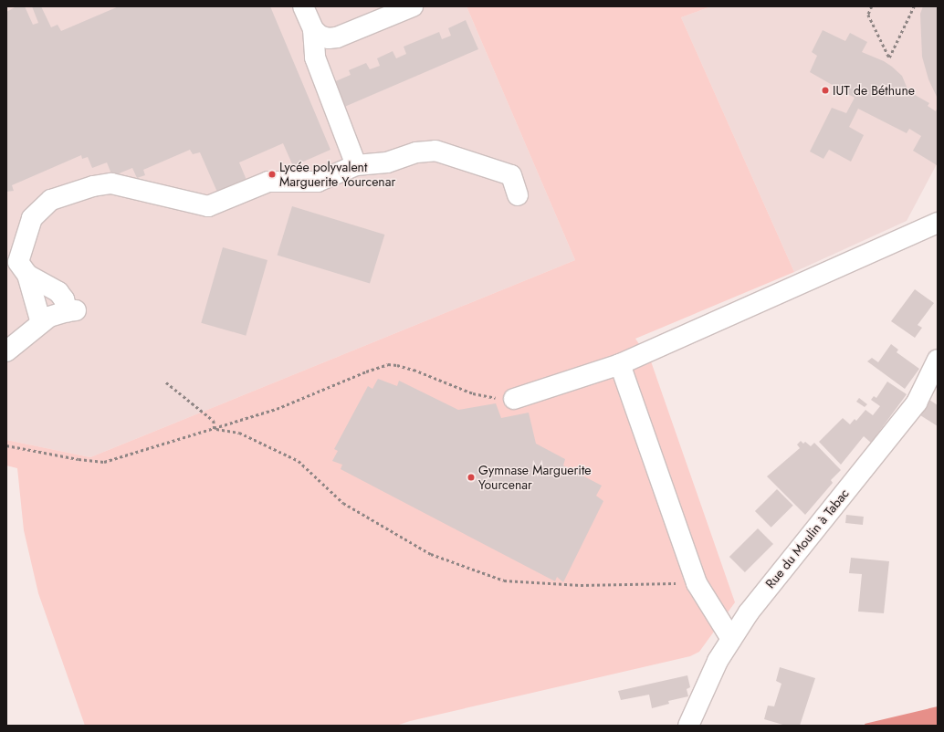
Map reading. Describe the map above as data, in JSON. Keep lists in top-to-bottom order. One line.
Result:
{"streets":{"street":["Rue du Moulin à Tabac"]},"places":["IUT de Béthune","Lycée polyvalent Marguerite Yourcenar","Gymnase Marguerite Yourcenar"]}
